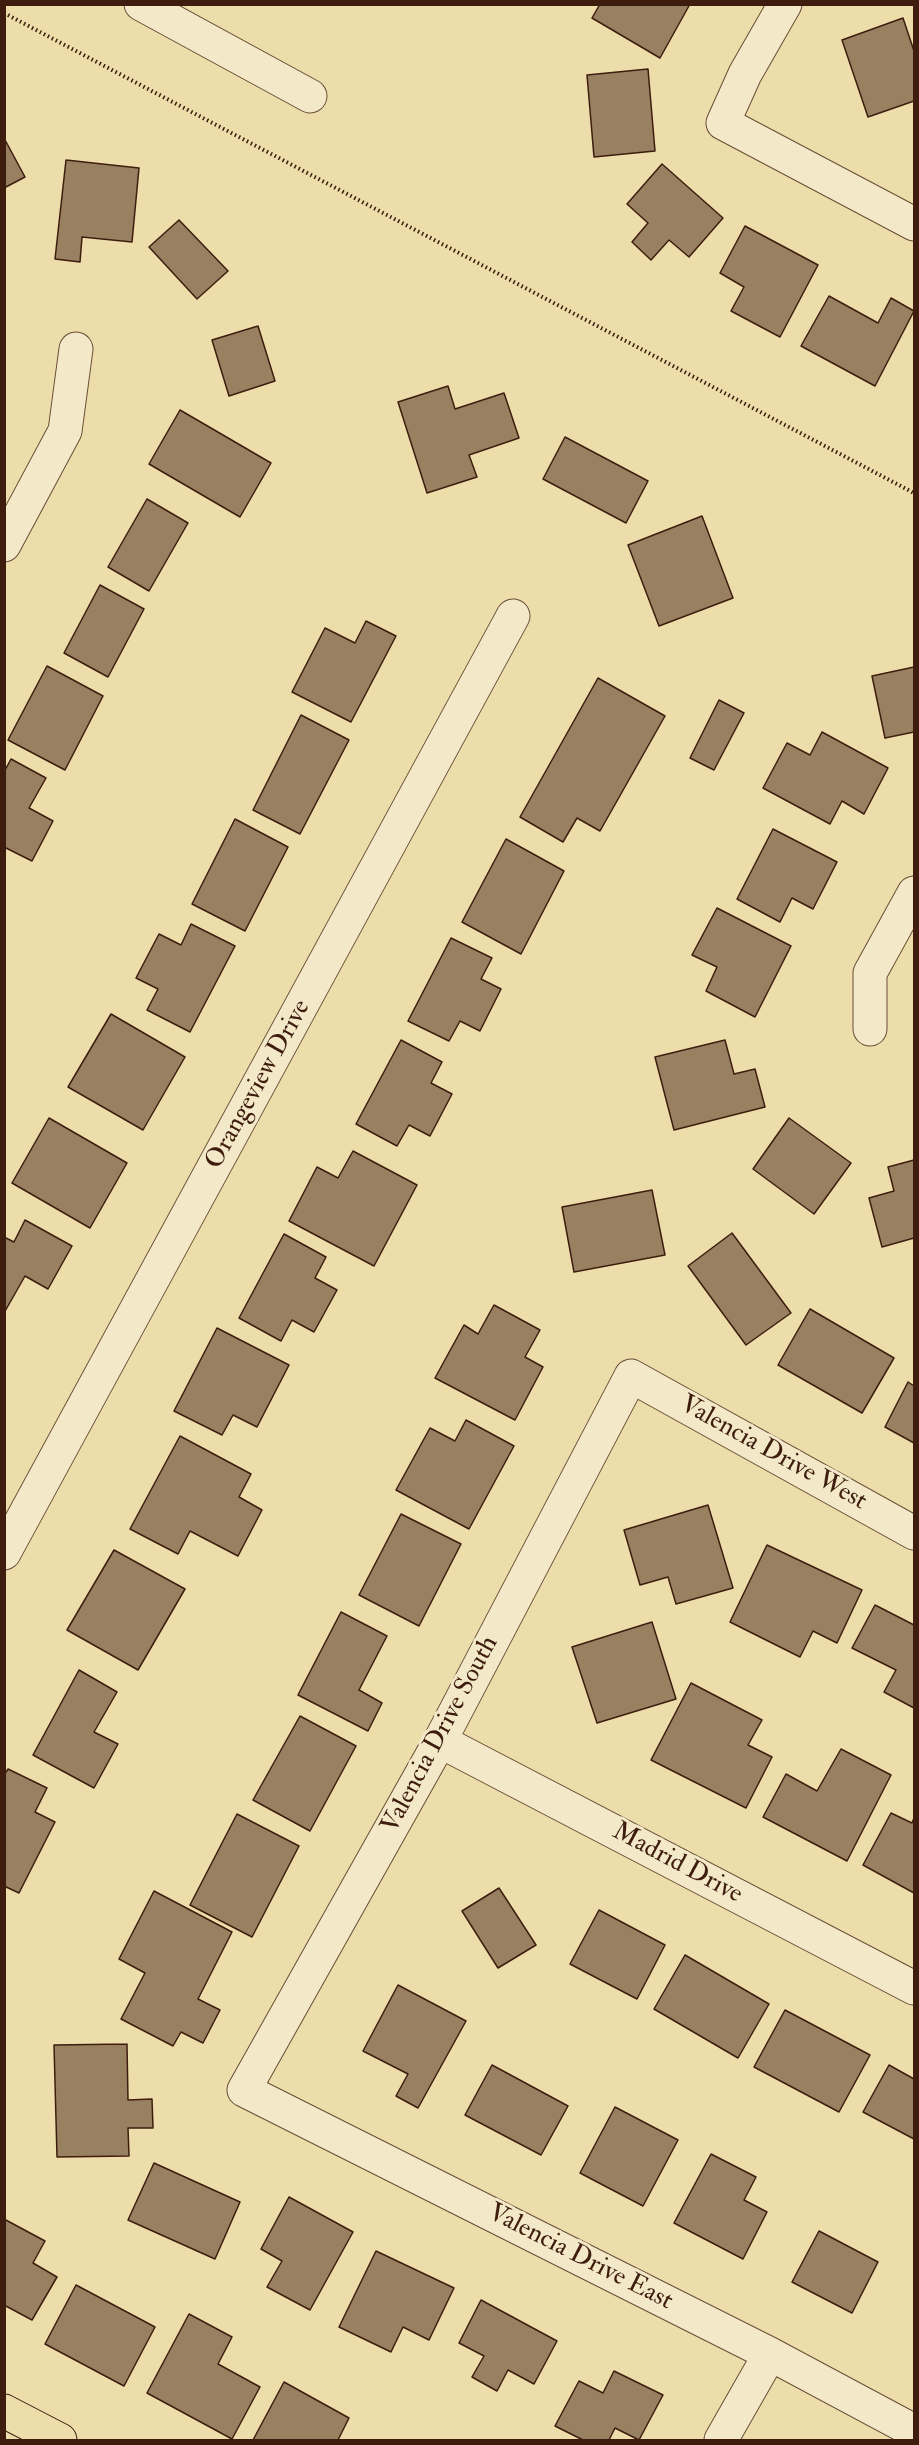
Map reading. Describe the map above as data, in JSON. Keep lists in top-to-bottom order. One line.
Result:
{"streets":{"street":["Orangeview Drive","Valencia Drive West","Valencia Drive South","Madrid Drive","Valencia Drive East"]},"crossings":[["Valencia Drive West","Valencia Drive South"],["Valencia Drive South","Madrid Drive"],["Valencia Drive South","Valencia Drive East"]]}
